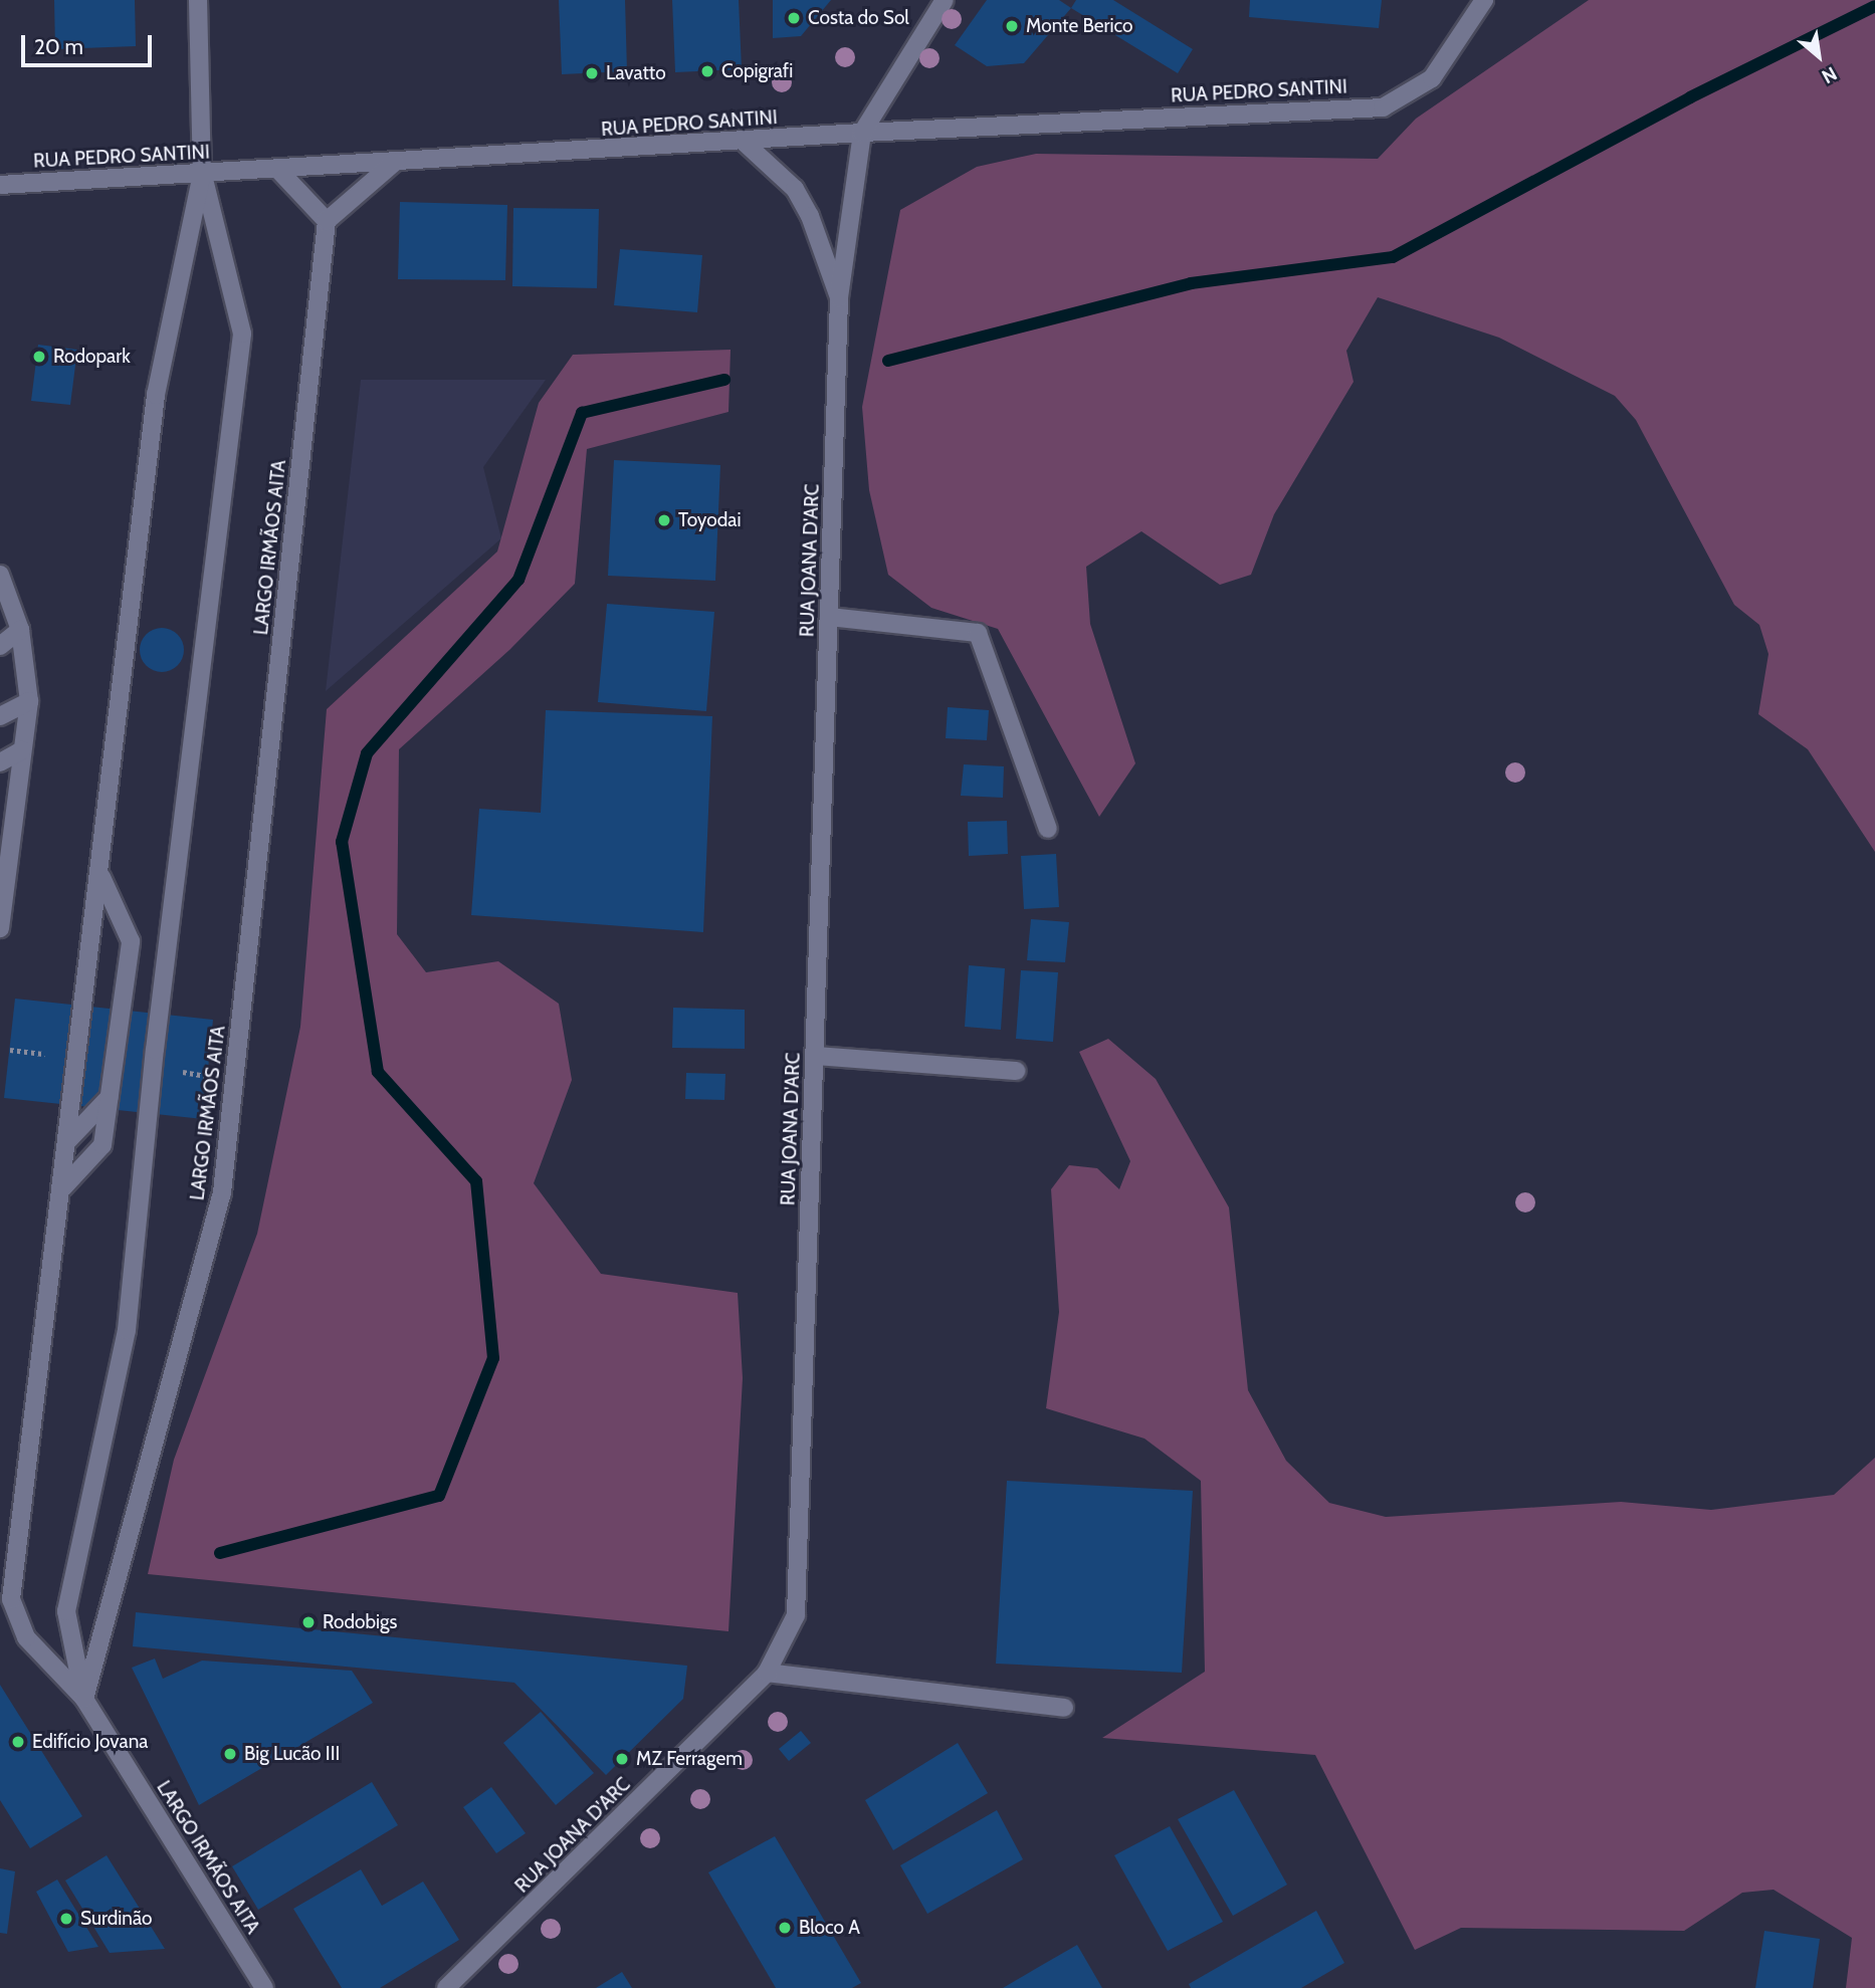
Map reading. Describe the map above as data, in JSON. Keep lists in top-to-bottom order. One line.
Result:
{"streets":{"street":["RUA PEDRO SANTINI","LARGO IRMÃOS AITA","RUA JOANA D'ARC"]},"crossings":[["RUA PEDRO SANTINI","RUA JOANA D'ARC"]],"places":["Costa do Sol","Monte Berico","Copigrafi","Lavatto","Rodopark","Toyodai","Rodobigs","Edifício Jovana","Big Lucão III","MZ Ferragem","Surdinão","Bloco A"],"scale_bar":"20 m","north":"bottom right"}
